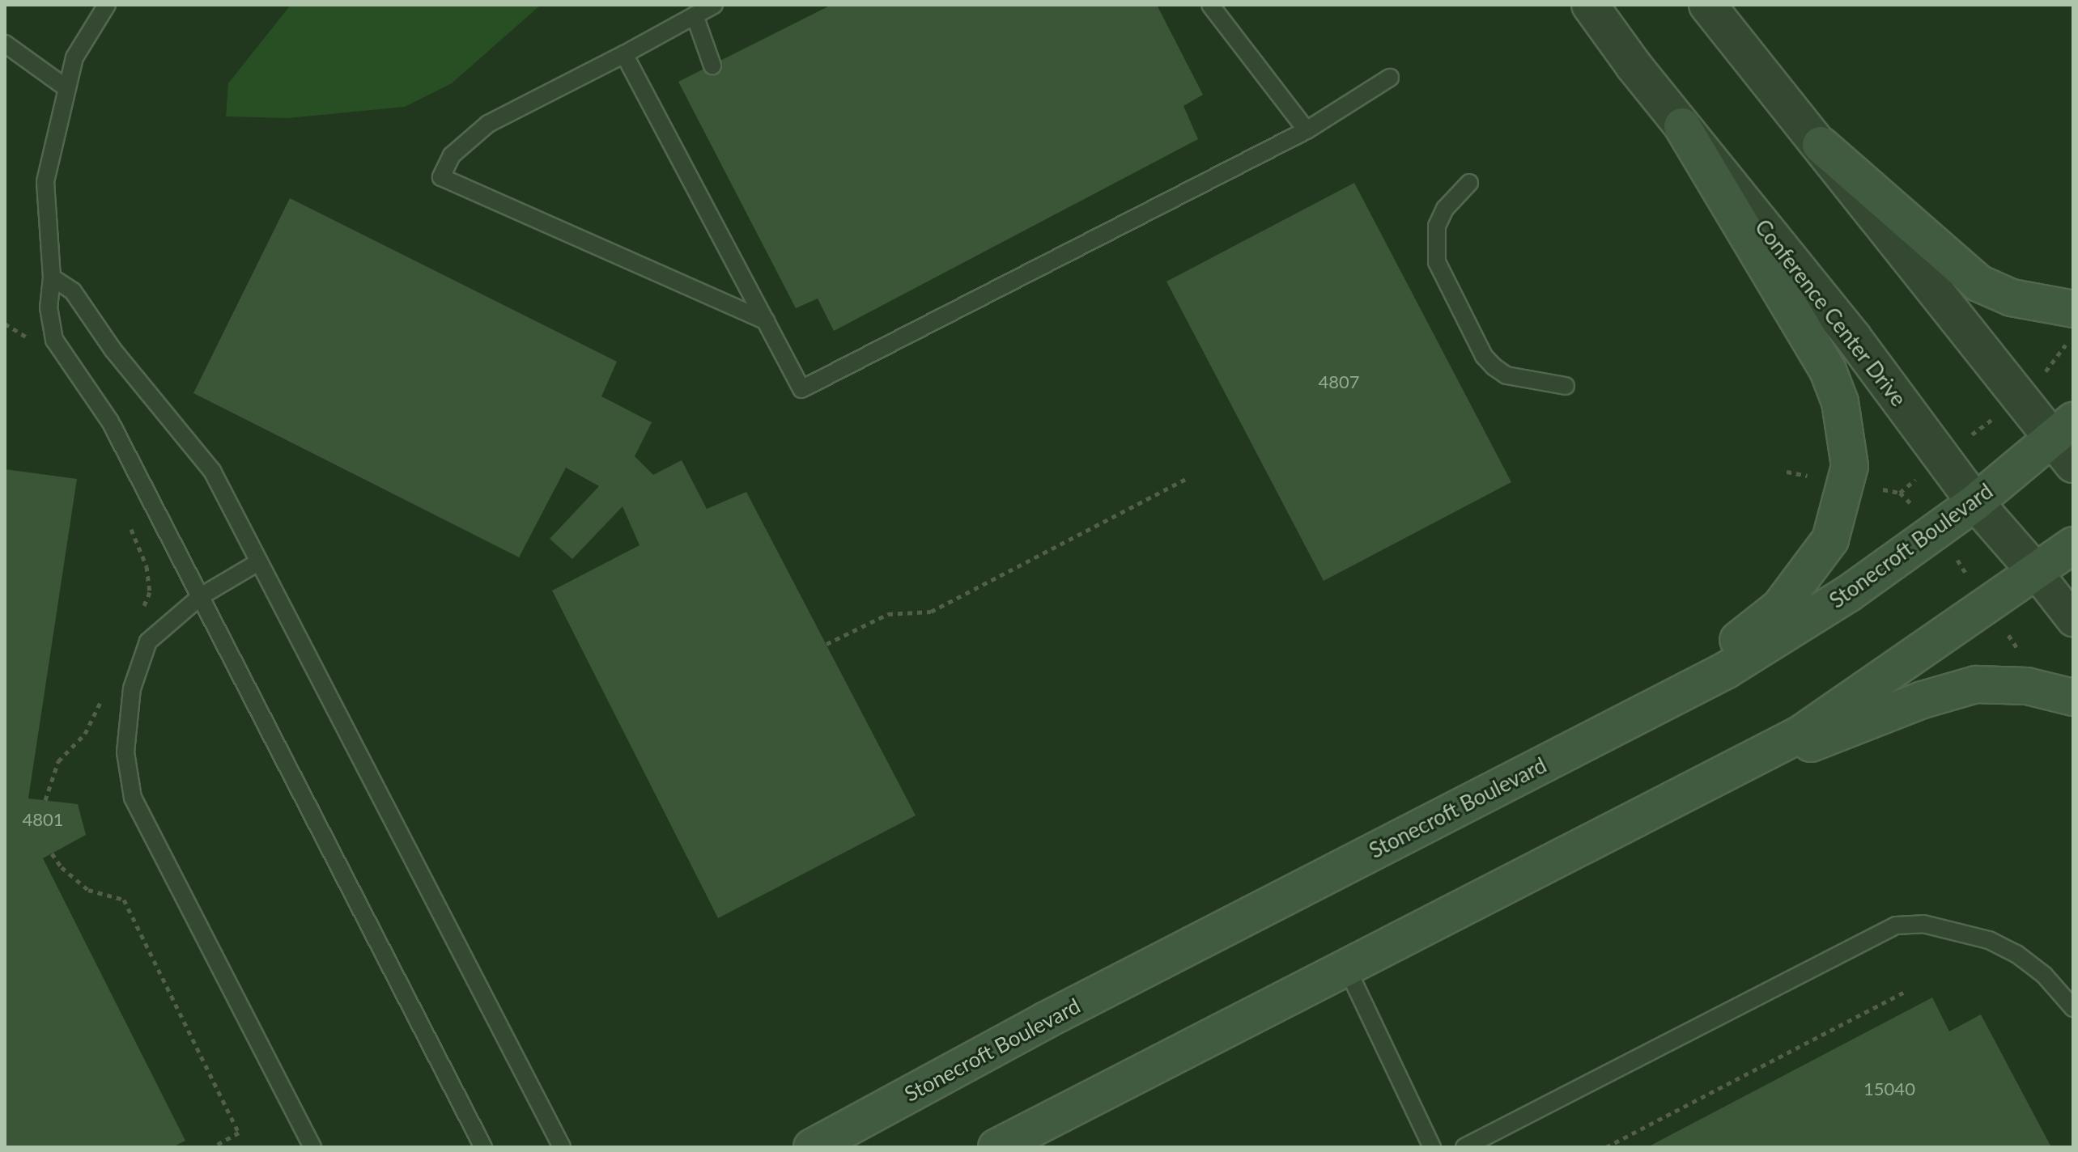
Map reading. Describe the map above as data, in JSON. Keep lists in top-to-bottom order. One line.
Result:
{"streets":{"main road":["Stonecroft Boulevard"],"street":["Conference Center Drive"]},"crossings":[["Conference Center Drive","Stonecroft Boulevard"]],"house_numbers":["4807","4801","15040"]}
